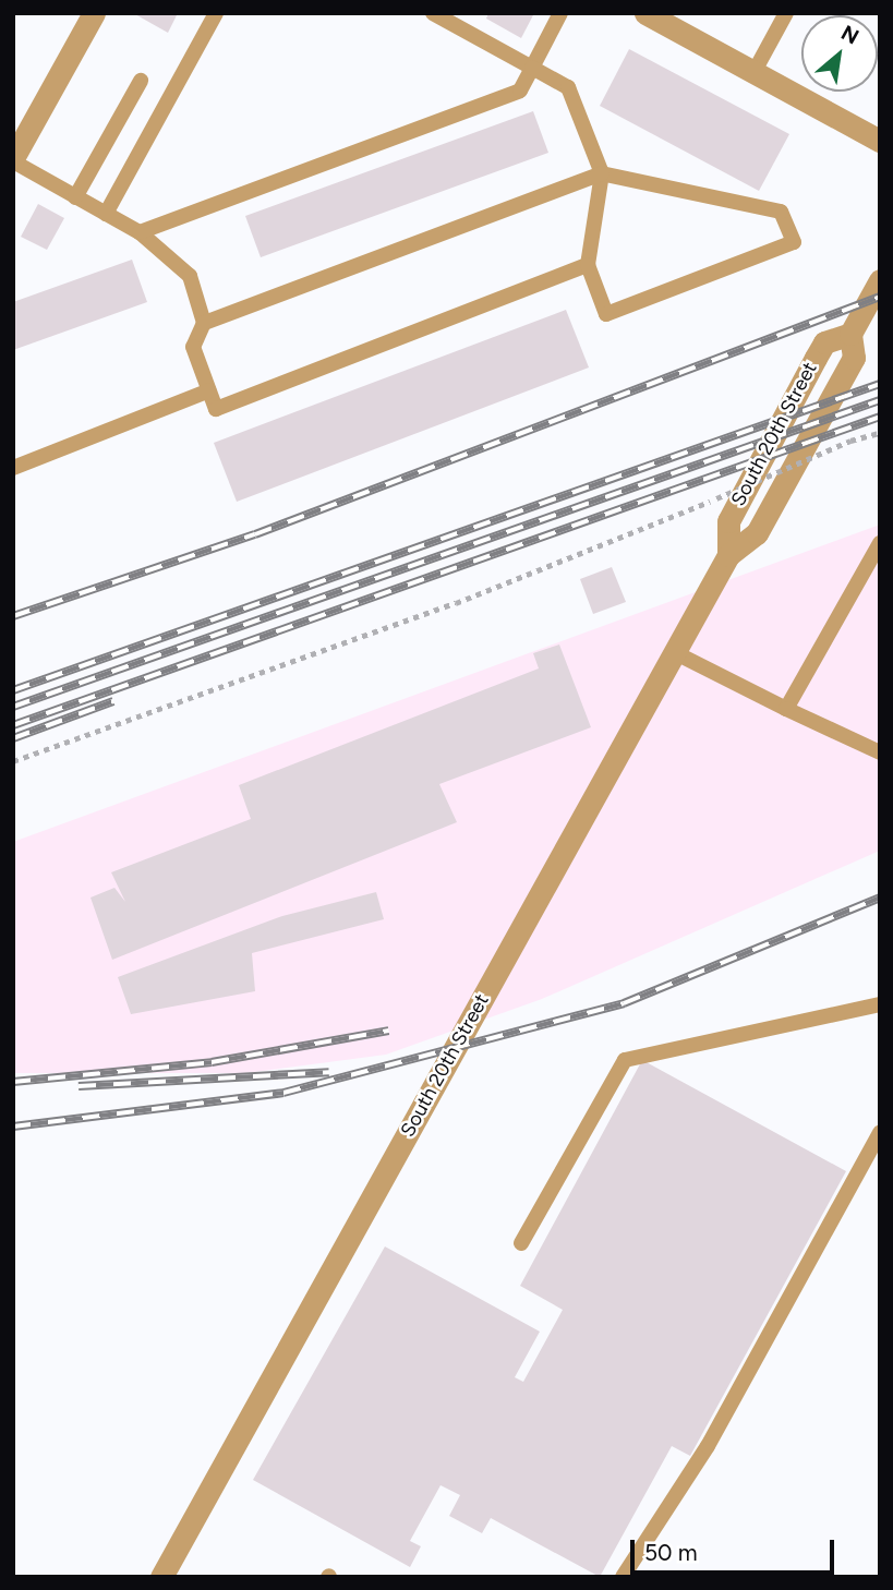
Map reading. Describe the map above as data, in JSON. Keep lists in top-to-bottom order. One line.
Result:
{"streets":{"street":["South 20th Street"]},"scale_bar":"50 m","north":"top right"}
